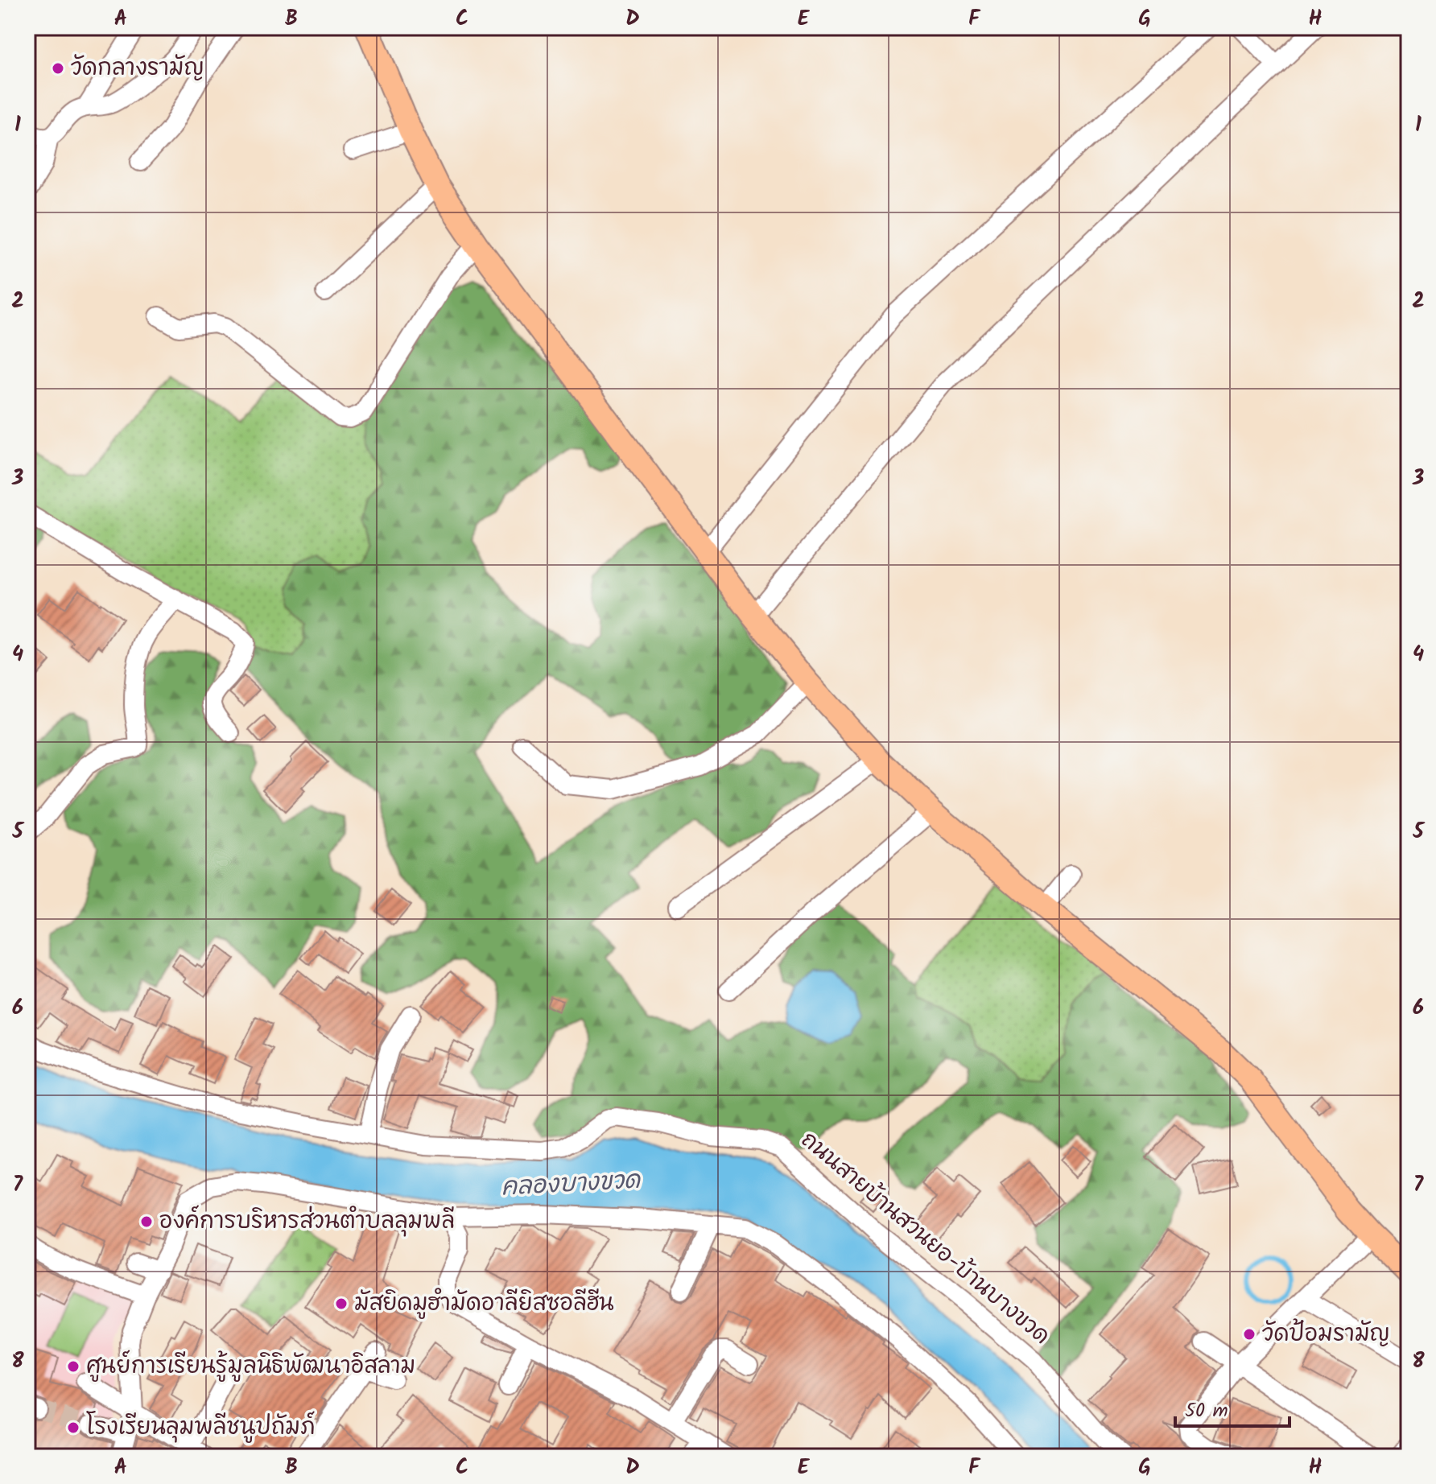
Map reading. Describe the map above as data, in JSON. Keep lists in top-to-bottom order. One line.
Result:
{"streets":{"street":["ถนนสายบ้านสวนยอ-บ้านบางขวด"]},"water":["คลองบางขวด"],"places":["วัดกลางรามัญ","องค์การบริหารส่วนตำบลลุมพลี","มัสยิดมูฮำมัดอาลียิสซอลีฮีน","วัดป้อมรามัญ","ศูนย์การเรียนรู้มูลนิธิพัฒนาอิสลาม","โรงเรียนลุมพลีชนูปถัมภ์"],"scale_bar":"50 m","grid":{"columns":["A","B","C","D","E","F","G","H"],"rows":["1","2","3","4","5","6","7","8"]}}
